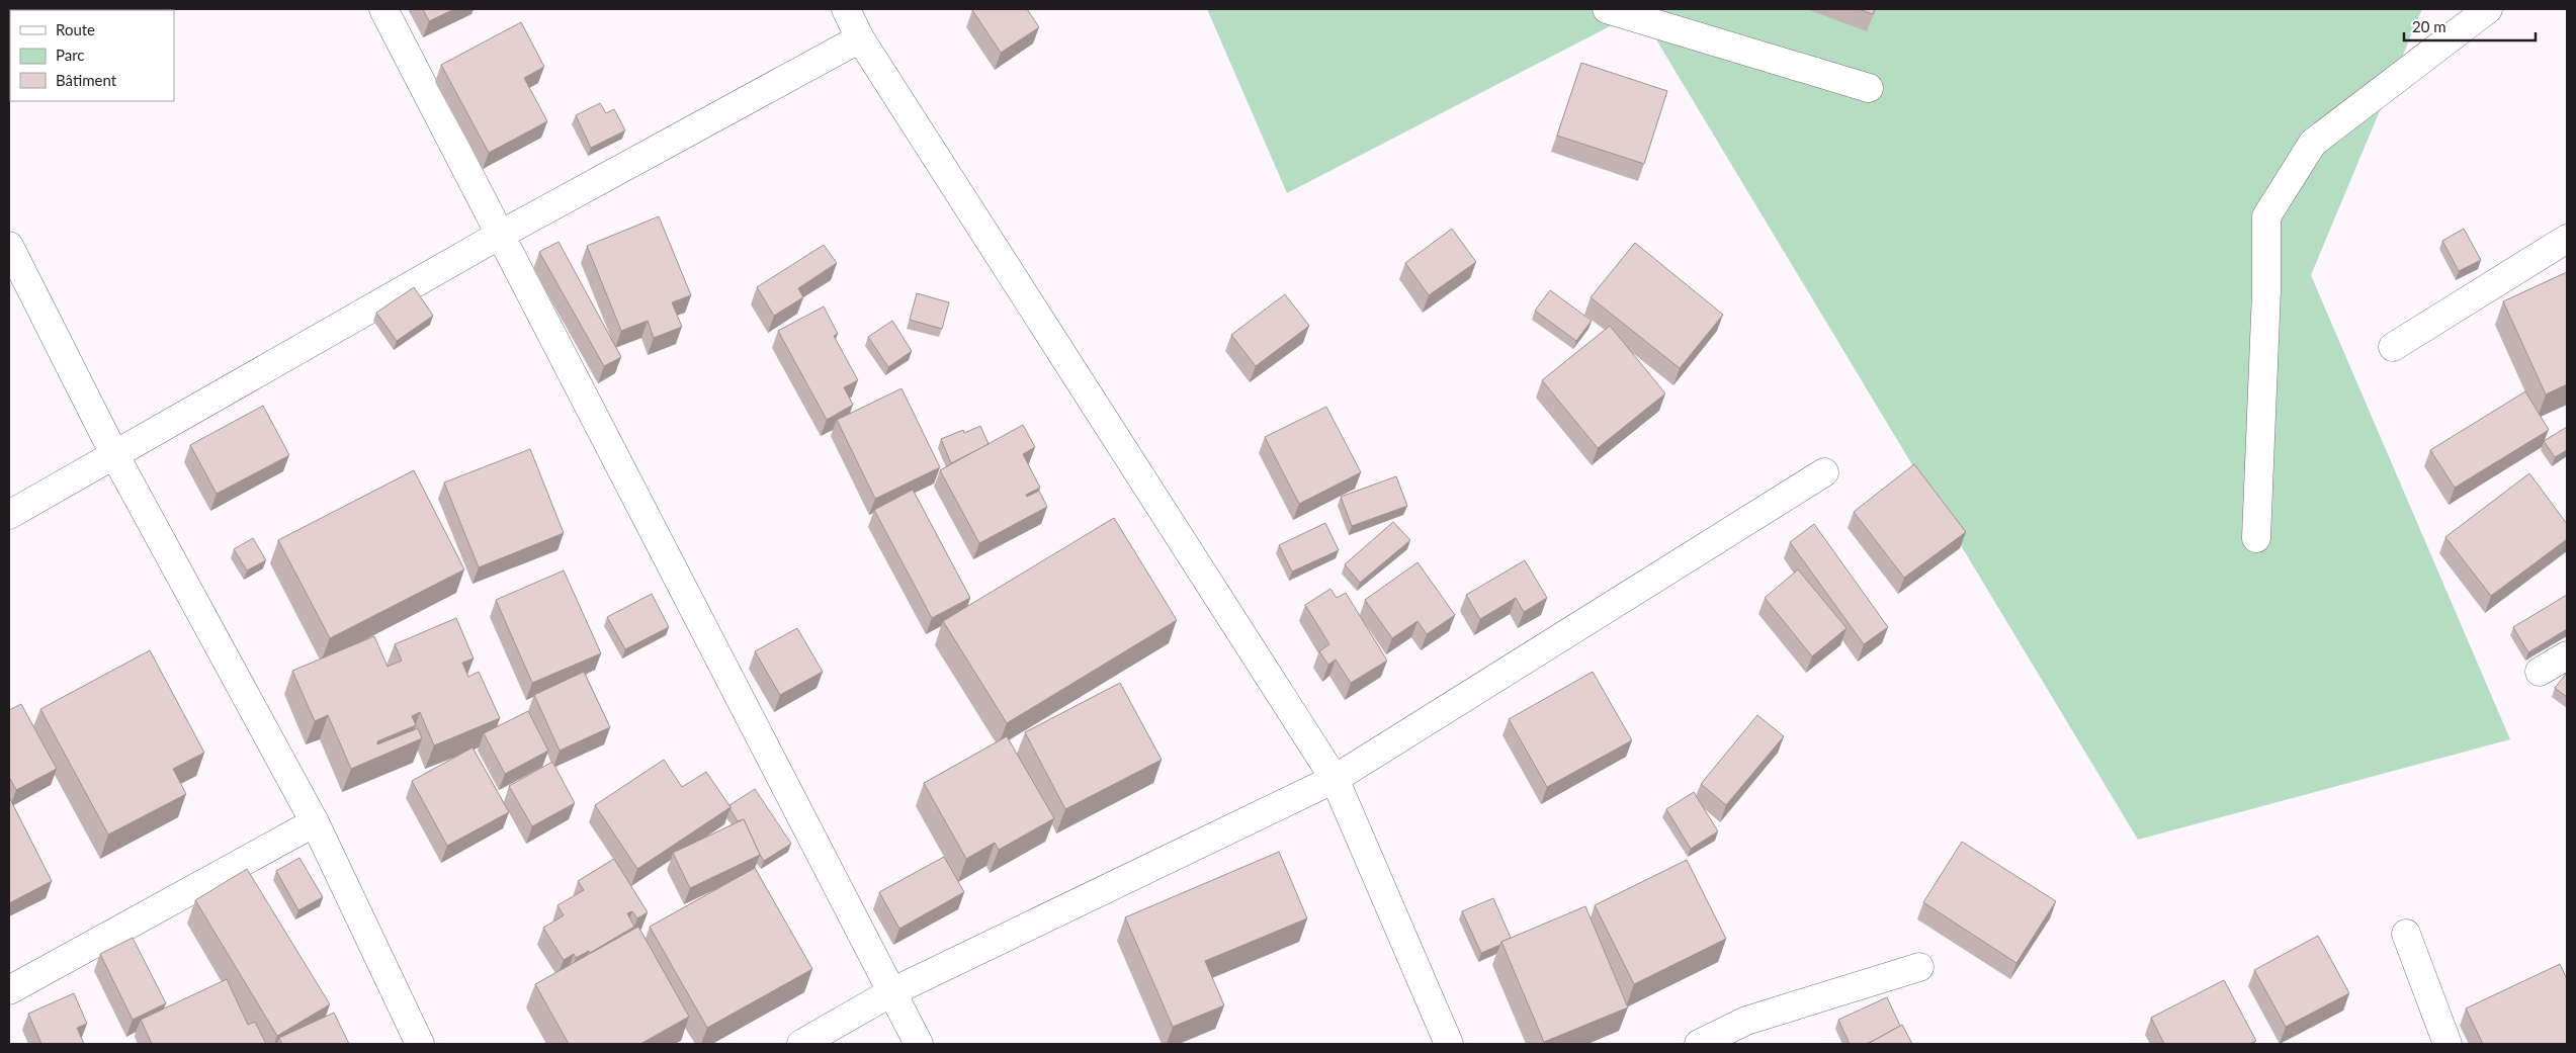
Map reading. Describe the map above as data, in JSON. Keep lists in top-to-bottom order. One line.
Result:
{"legend":["Route","Parc","Bâtiment"],"scale_bar":"20 m"}
